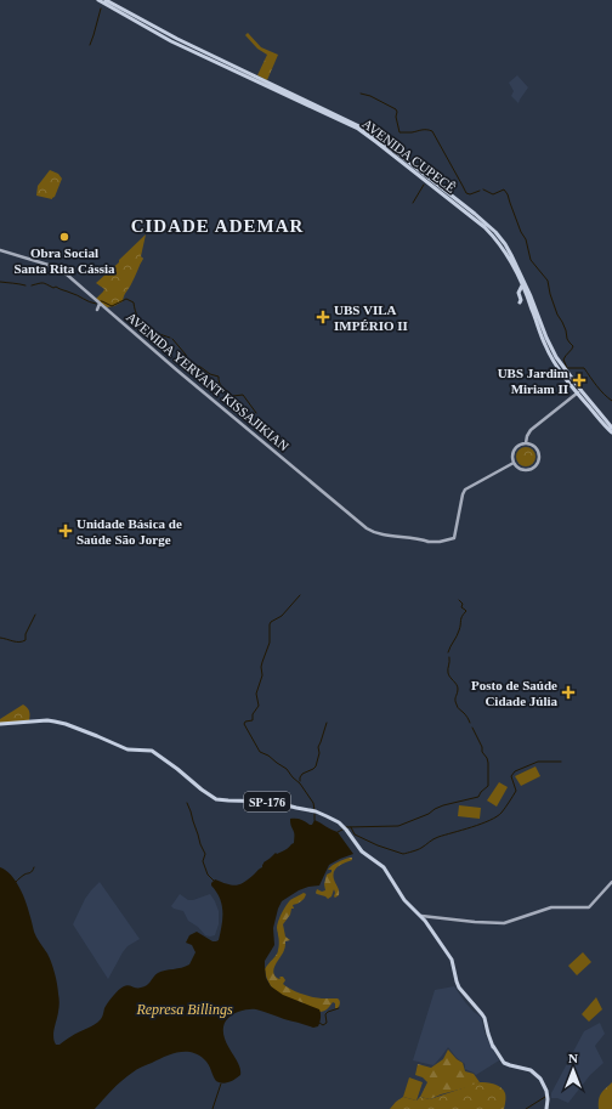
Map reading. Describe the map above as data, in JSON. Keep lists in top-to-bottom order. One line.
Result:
{"streets":{"main road":["AVENIDA CUPECÊ","AVENIDA YERVANT KISSAJIKIAN","SP-176"]},"districts":["CIDADE ADEMAR"],"water":["Represa Billings"],"places":{"other":["Obra Social Santa Rita Cássia"],"health":["UBS VILA IMPÉRIO II","UBS Jardim Miriam II","Unidade Básica de Saúde São Jorge","Posto de Saúde Cidade Júlia"]},"north":"top"}
